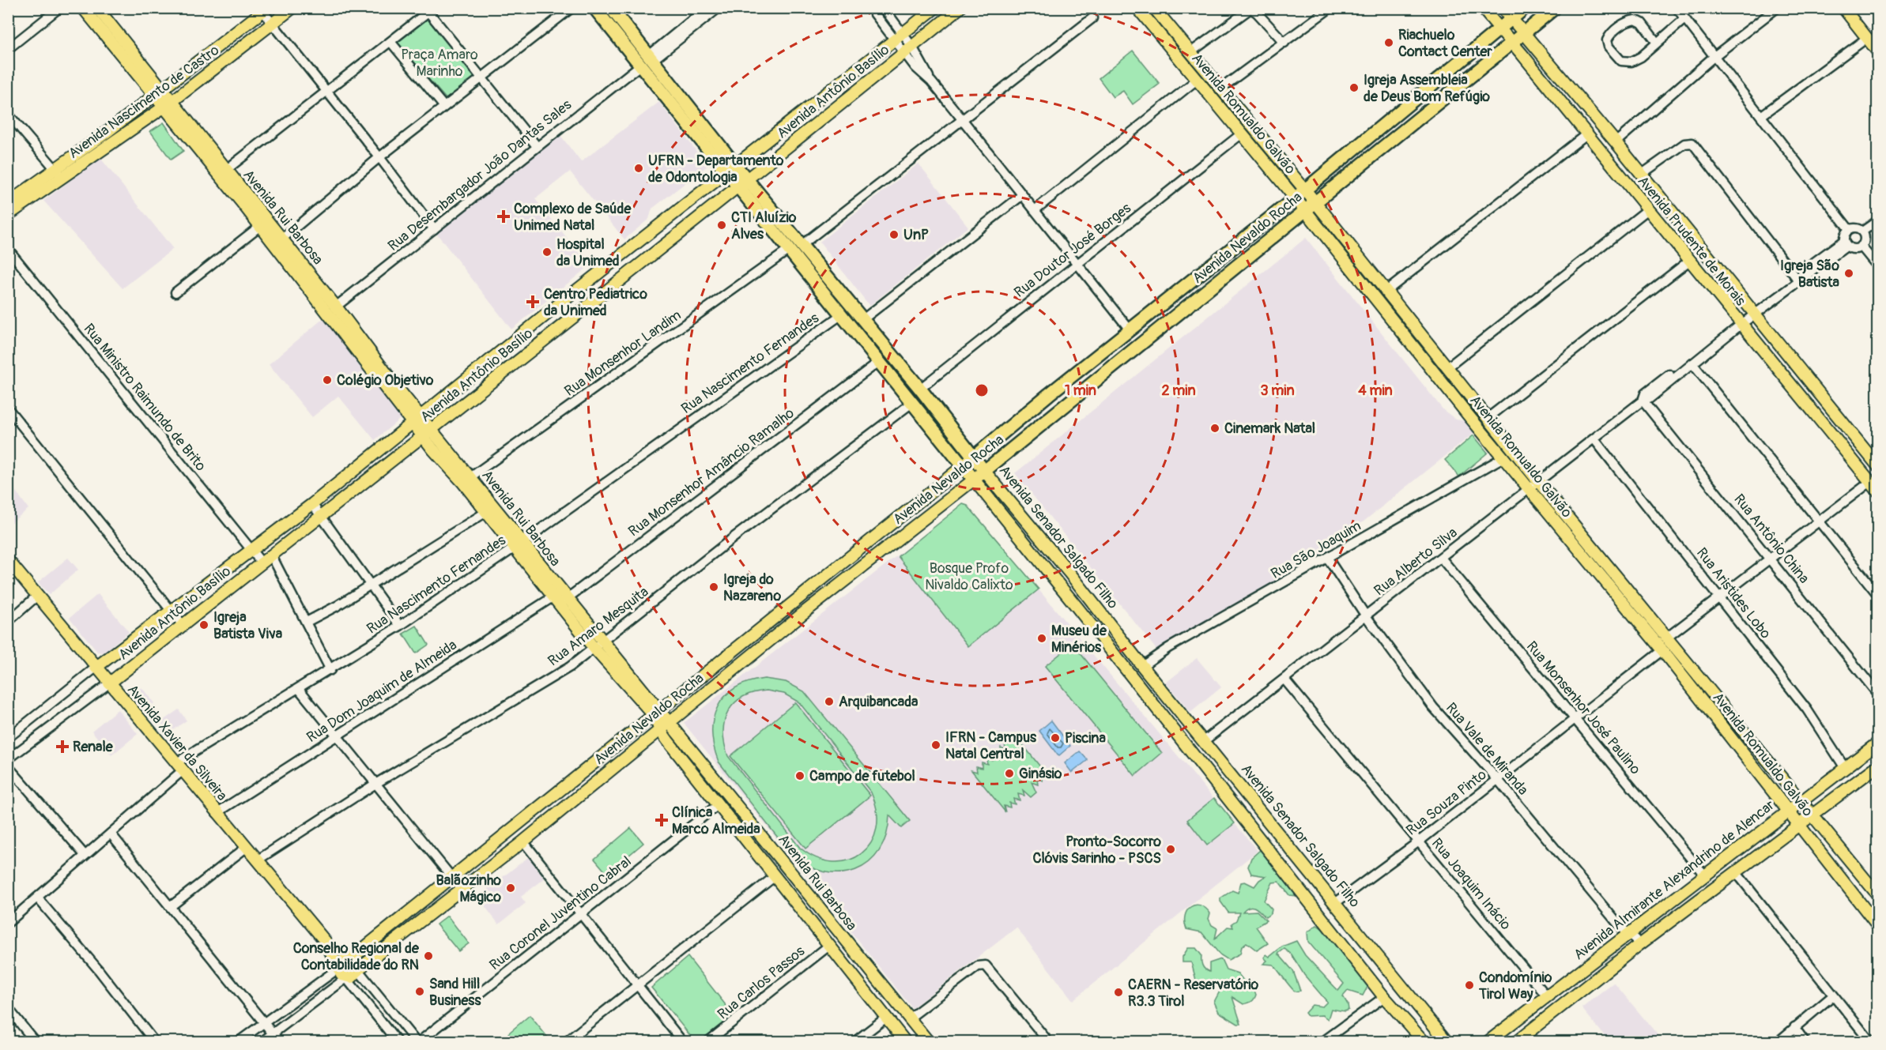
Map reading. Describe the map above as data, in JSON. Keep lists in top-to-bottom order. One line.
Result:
{"streets":{"highway":["Avenida Nevaldo Rocha","Avenida Senador Salgado Filho"],"main road":["Avenida Antônio Basílio","Avenida Nascimento de Castro","Avenida Romualdo Galvão","Avenida Rui Barbosa","Avenida Prudente de Morais","Avenida Xavier da Silveira","Avenida Almirante Alexandrino de Alencar"],"street":["Rua Desembargador João Dantas Sales","Rua Doutor José Borges","Rua Monsenhor Landim","Rua Nascimento Fernandes","Rua Ministro Raimundo de Brito","Rua Monsenhor Amâncio Ramalho","Rua Antônio China","Rua São Joaquim","Rua Alberto Silva","Rua Aristides Lobo","Rua Amaro Mesquita","Rua Dom Joaquim de Almeida","Rua Monsenhor José Paulino","Rua Vale de Miranda","Rua Souza Pinto","Rua Joaquim Inácio","Rua Coronel Juventino Cabral","Rua Carlos Passos"]},"crossings":[["Avenida Antônio Basílio","Avenida Rui Barbosa"],["Avenida Antônio Basílio","Rua Ministro Raimundo de Brito"],["Avenida Antônio Basílio","Avenida Senador Salgado Filho"],["Avenida Antônio Basílio","Avenida Xavier da Silveira"],["Avenida Nascimento de Castro","Avenida Rui Barbosa"],["Avenida Romualdo Galvão","Avenida Nevaldo Rocha"],["Avenida Romualdo Galvão","Rua Doutor José Borges"],["Avenida Romualdo Galvão","Rua São Joaquim"],["Avenida Romualdo Galvão","Rua Alberto Silva"],["Avenida Romualdo Galvão","Rua Souza Pinto"],["Avenida Romualdo Galvão","Avenida Almirante Alexandrino de Alencar"],["Rua Desembargador João Dantas Sales","Avenida Rui Barbosa"],["Rua Desembargador João Dantas Sales","Avenida Senador Salgado Filho"],["Avenida Rui Barbosa","Avenida Nevaldo Rocha"],["Avenida Rui Barbosa","Rua Monsenhor Landim"],["Avenida Rui Barbosa","Rua Nascimento Fernandes"],["Avenida Rui Barbosa","Rua Monsenhor Amâncio Ramalho"],["Avenida Rui Barbosa","Rua Amaro Mesquita"],["Avenida Rui Barbosa","Rua Dom Joaquim de Almeida"],["Avenida Rui Barbosa","Rua Coronel Juventino Cabral"],["Avenida Rui Barbosa","Rua Carlos Passos"],["Avenida Nevaldo Rocha","Avenida Prudente de Morais"],["Avenida Nevaldo Rocha","Avenida Senador Salgado Filho"],["Avenida Nevaldo Rocha","Avenida Xavier da Silveira"],["Avenida Prudente de Morais","Rua Alberto Silva"],["Rua Doutor José Borges","Avenida Senador Salgado Filho"],["Rua Monsenhor Landim","Avenida Senador Salgado Filho"],["Rua Nascimento Fernandes","Avenida Senador Salgado Filho"],["Rua Nascimento Fernandes","Avenida Xavier da Silveira"],["Rua Monsenhor Amâncio Ramalho","Avenida Senador Salgado Filho"],["Rua Monsenhor Amâncio Ramalho","Rua Dom Joaquim de Almeida"],["Avenida Senador Salgado Filho","Rua São Joaquim"],["Avenida Senador Salgado Filho","Rua Alberto Silva"],["Avenida Senador Salgado Filho","Rua Amaro Mesquita"],["Avenida Senador Salgado Filho","Rua Souza Pinto"],["Rua Antônio China","Rua Alberto Silva"],["Rua São Joaquim","Rua Vale de Miranda"],["Rua Alberto Silva","Rua Aristides Lobo"],["Rua Alberto Silva","Rua Monsenhor José Paulino"],["Rua Alberto Silva","Rua Vale de Miranda"],["Rua Alberto Silva","Rua Joaquim Inácio"],["Rua Aristides Lobo","Avenida Almirante Alexandrino de Alencar"],["Rua Amaro Mesquita","Avenida Xavier da Silveira"],["Rua Dom Joaquim de Almeida","Avenida Xavier da Silveira"],["Rua Monsenhor José Paulino","Rua Souza Pinto"],["Rua Monsenhor José Paulino","Avenida Almirante Alexandrino de Alencar"],["Rua Vale de Miranda","Rua Souza Pinto"],["Rua Vale de Miranda","Avenida Almirante Alexandrino de Alencar"],["Rua Souza Pinto","Rua Joaquim Inácio"],["Avenida Almirante Alexandrino de Alencar","Rua Joaquim Inácio"]],"parks":["Praça Amaro Marinho","Bosque Profº Nivaldo Calixto"],"places":{"other":["Riachuelo Contact Center","Igreja Assembleia de Deus Bom Refúgio","UFRN - Departamento de Odontologia","CTI Aluízio Alves","UnP","Hospital da Unimed","Igreja São Batista","Colégio Objetivo","Cinemark Natal","Igreja do Nazareno","Igreja Batista Viva","Museu de Minérios","Arquibancada","Piscina","IFRN - Campus Natal Central","Ginásio","Campo de futebol","Pronto-Socorro Clóvis Sarinho - PSCS","Balãozinho Mágico","Conselho Regional de Contabilidade do RN","Condomínio Tirol Way","Sand Hill Business","CAERN - Reservatório R3.3 Tirol"],"health":["Complexo de Saúde Unimed Natal","Centro Pediatrico da Unimed","Renale","Clínica Marco Almeida"]},"rings":["1 min","2 min","3 min","4 min"]}
